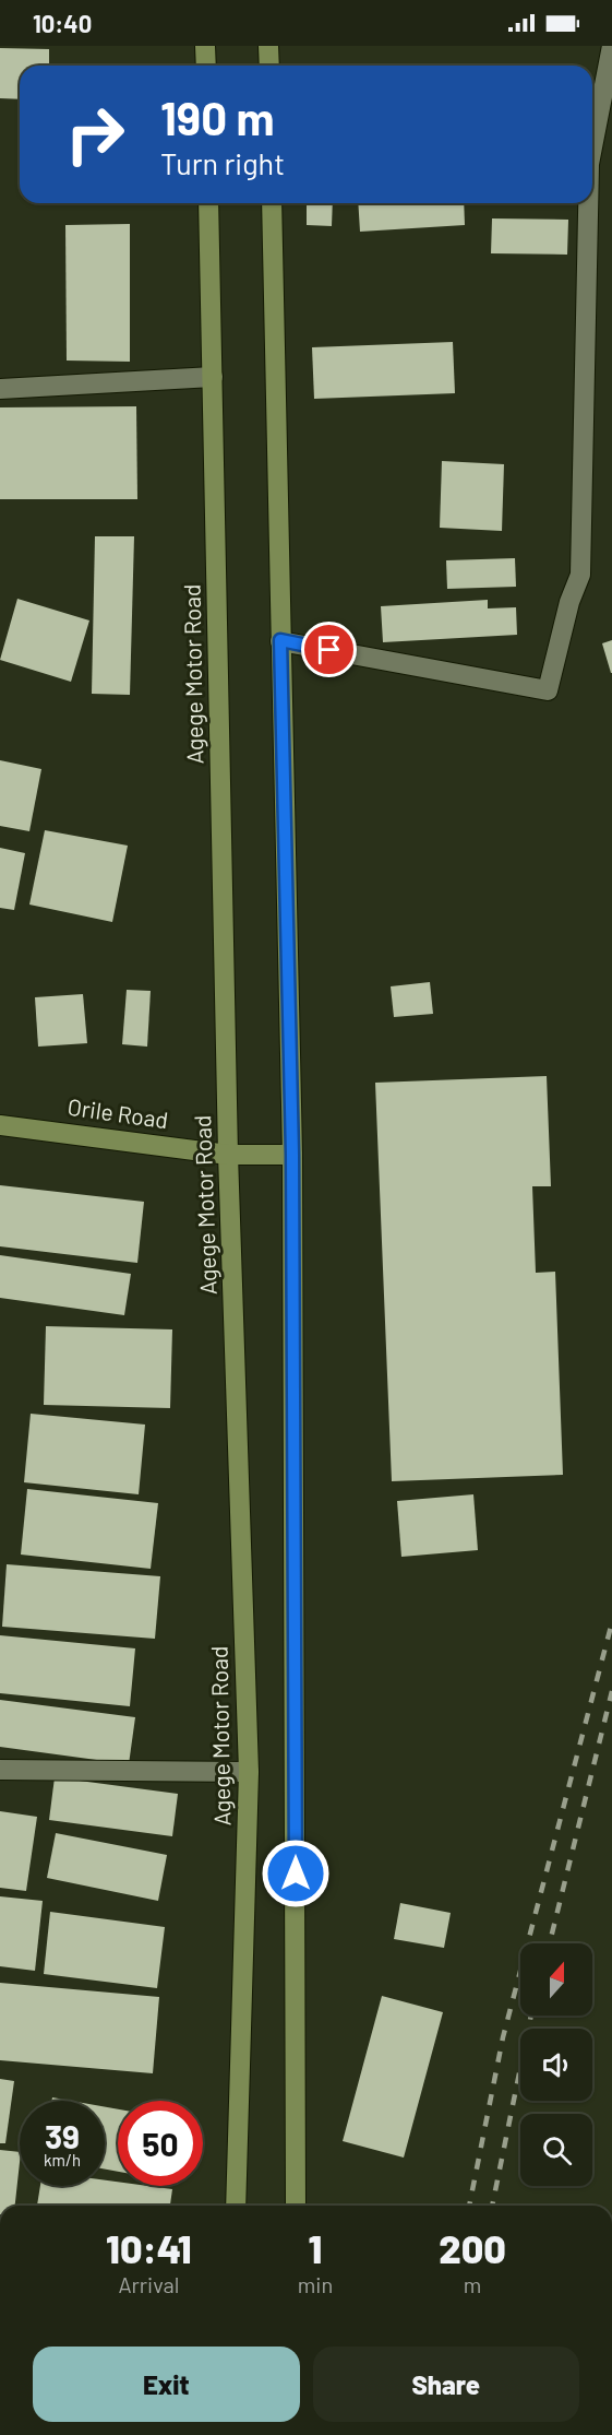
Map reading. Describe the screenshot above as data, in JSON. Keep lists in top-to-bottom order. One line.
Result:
{"streets":{"main road":["Agege Motor Road","Orile Road"]},"crossings":[["Agege Motor Road","Orile Road"]],"north":"top","page":{"status":"10:40","turn":["190 m","Turn right"],"speed":"39 km/h","limit":"50","eta":["10:41","Arrival","1","min","200","m"],"buttons":["Exit","Share"]}}
